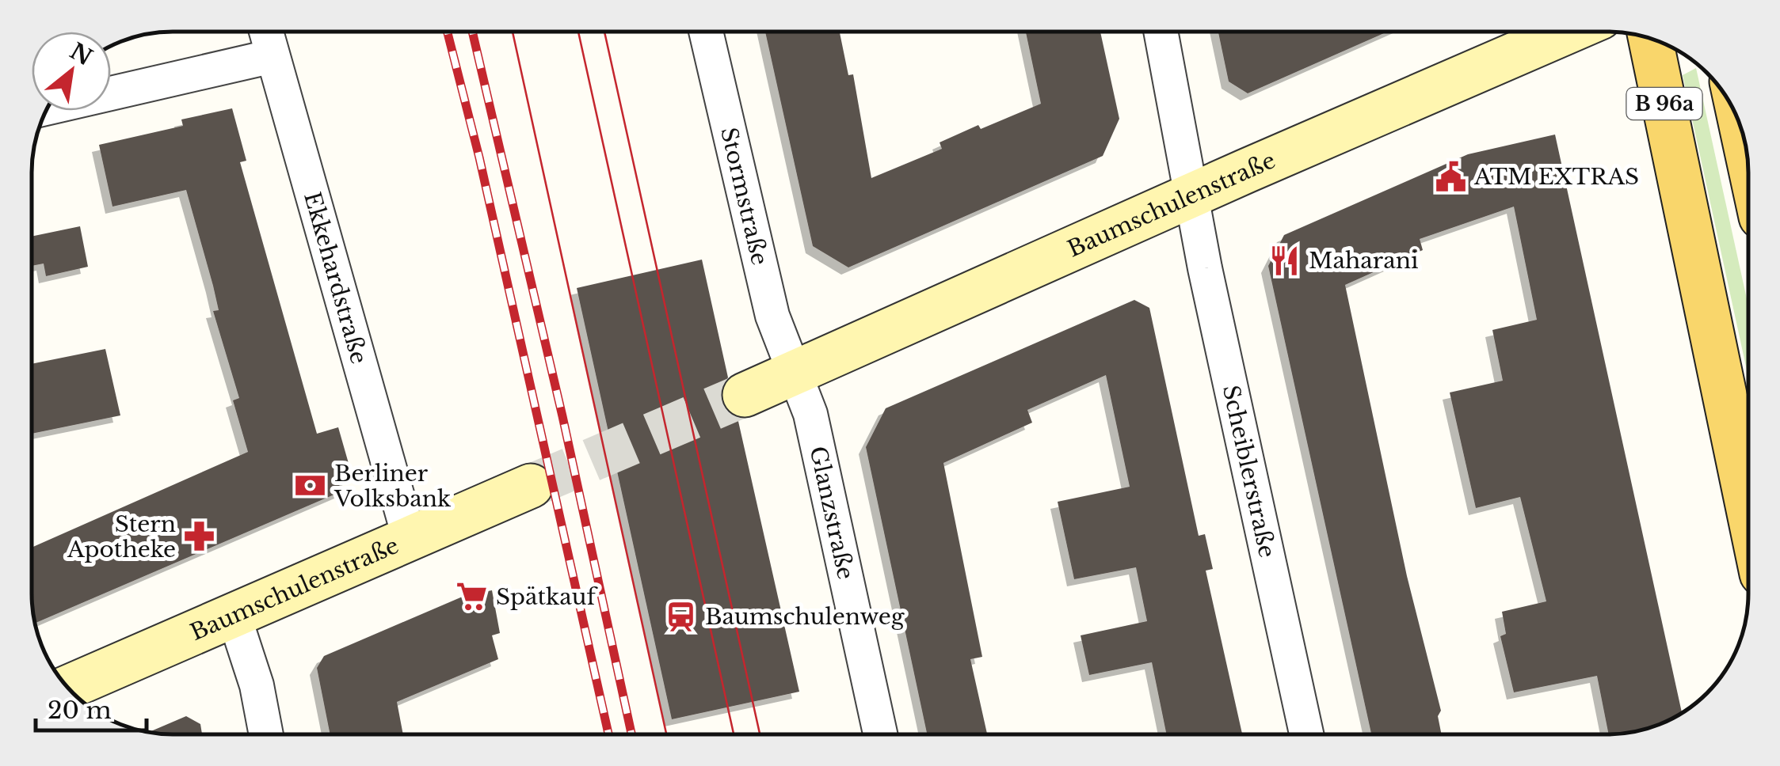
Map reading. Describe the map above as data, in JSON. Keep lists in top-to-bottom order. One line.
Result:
{"streets":{"main road":["B 96a","Baumschulenstraße"],"street":["Stormstraße","Ekkehardstraße","Scheiblerstraße","Glanzstraße"]},"crossings":[["Stormstraße","Baumschulenstraße"],["Stormstraße","Glanzstraße"],["Baumschulenstraße","Ekkehardstraße"],["Baumschulenstraße","Scheiblerstraße"],["Baumschulenstraße","Glanzstraße"]],"places":{"public building":["ATM EXTRAS"],"restaurant":["Maharani"],"bank":["Berliner Volksbank"],"pharmacy":["Stern Apotheke"],"supermarket":["Spätkauf"],"station":["Baumschulenweg"]},"scale_bar":"20 m","north":"top right"}
